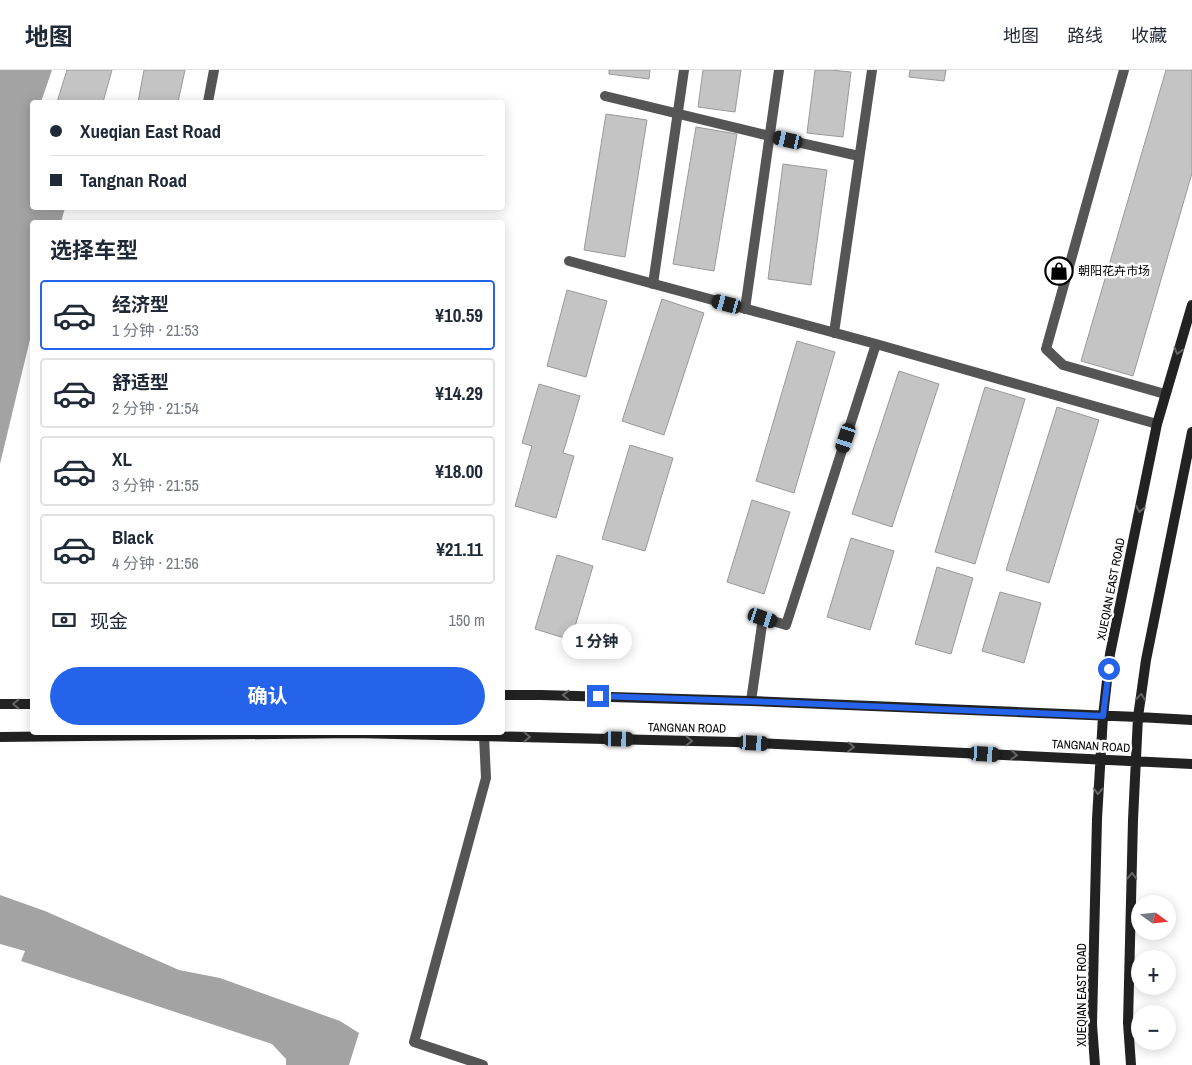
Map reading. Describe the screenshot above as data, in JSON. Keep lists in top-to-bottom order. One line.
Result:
{"streets":{"main road":["XUEQIAN EAST ROAD","TANGNAN ROAD"]},"crossings":[["XUEQIAN EAST ROAD","TANGNAN ROAD"]],"places":{"shop":["朝阳花卉市场"]},"north":"right","page":{"header":"地图","nav":["地图","路线","收藏"],"banner":["Xueqian East Road","Tangnan Road"],"heading":"选择车型","list":[{"name":"经济型","note":"1 分钟 · 21:53","value":"¥10.59"},{"name":"舒适型","note":"2 分钟 · 21:54","value":"¥14.29"},{"name":"XL","note":"3 分钟 · 21:55","value":"¥18.00"},{"name":"Black","note":"4 分钟 · 21:56","value":"¥21.11"}],"pay":["现金","150 m"],"bubble":"1 分钟","buttons":"确认","map_buttons":["+","−"]}}
